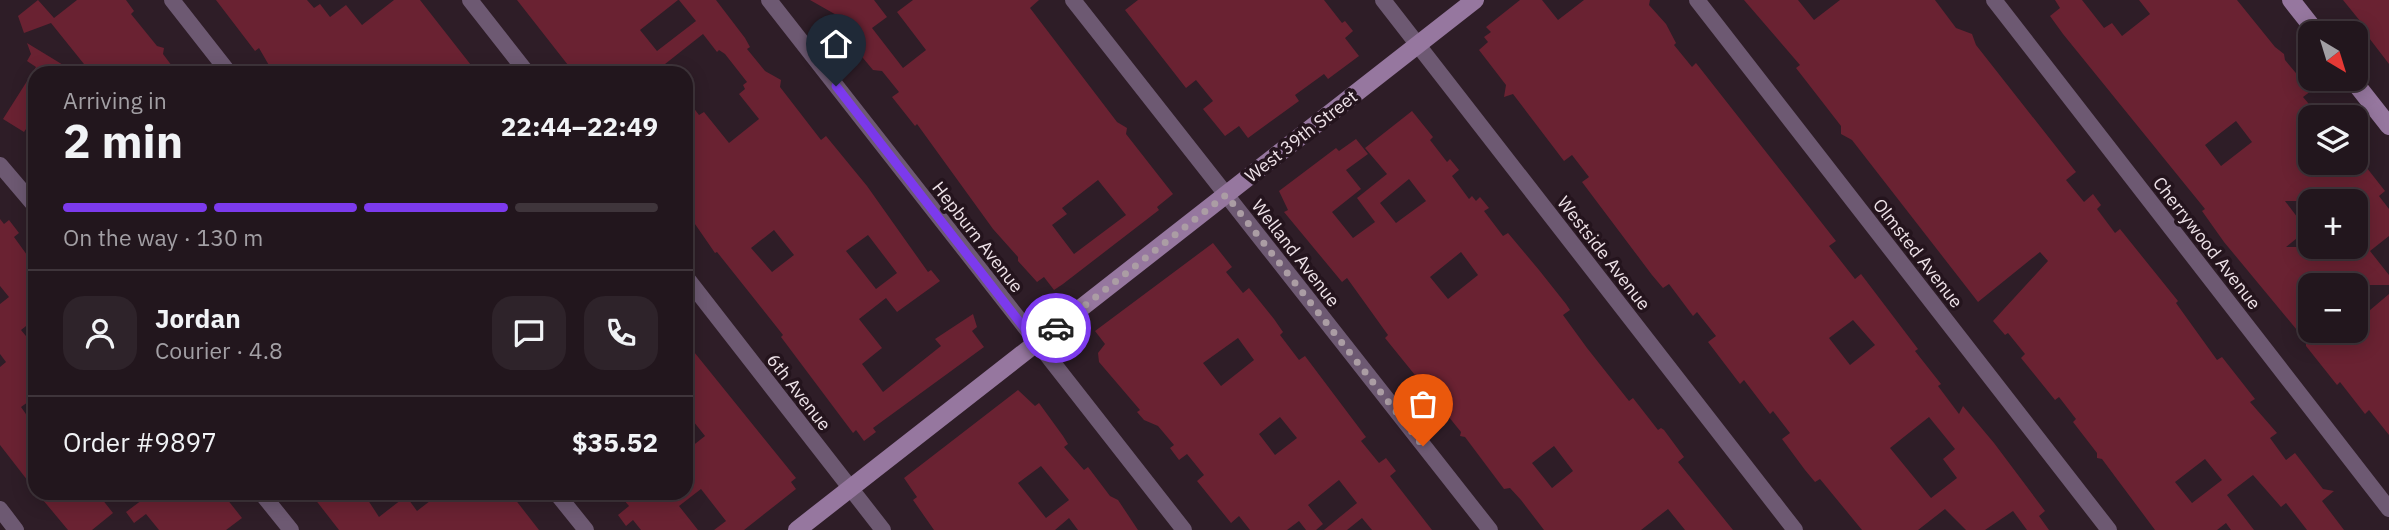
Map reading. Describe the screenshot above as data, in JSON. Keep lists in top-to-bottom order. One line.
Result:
{"streets":{"street":["West 39th Street","Hepburn Avenue","Cherrywood Avenue","Welland Avenue","Westside Avenue","Olmsted Avenue","6th Avenue"]},"crossings":[["West 39th Street","Hepburn Avenue"],["West 39th Street","Welland Avenue"],["West 39th Street","Westside Avenue"],["West 39th Street","6th Avenue"]],"north":"bottom right","page":{"map_buttons":["+","−"],"heading":["2 min","Arriving in","22:44–22:49"],"panel":["Jordan","Courier · 4.8","Order #9897","$35.52"],"bar":"On the way · 130 m"}}
